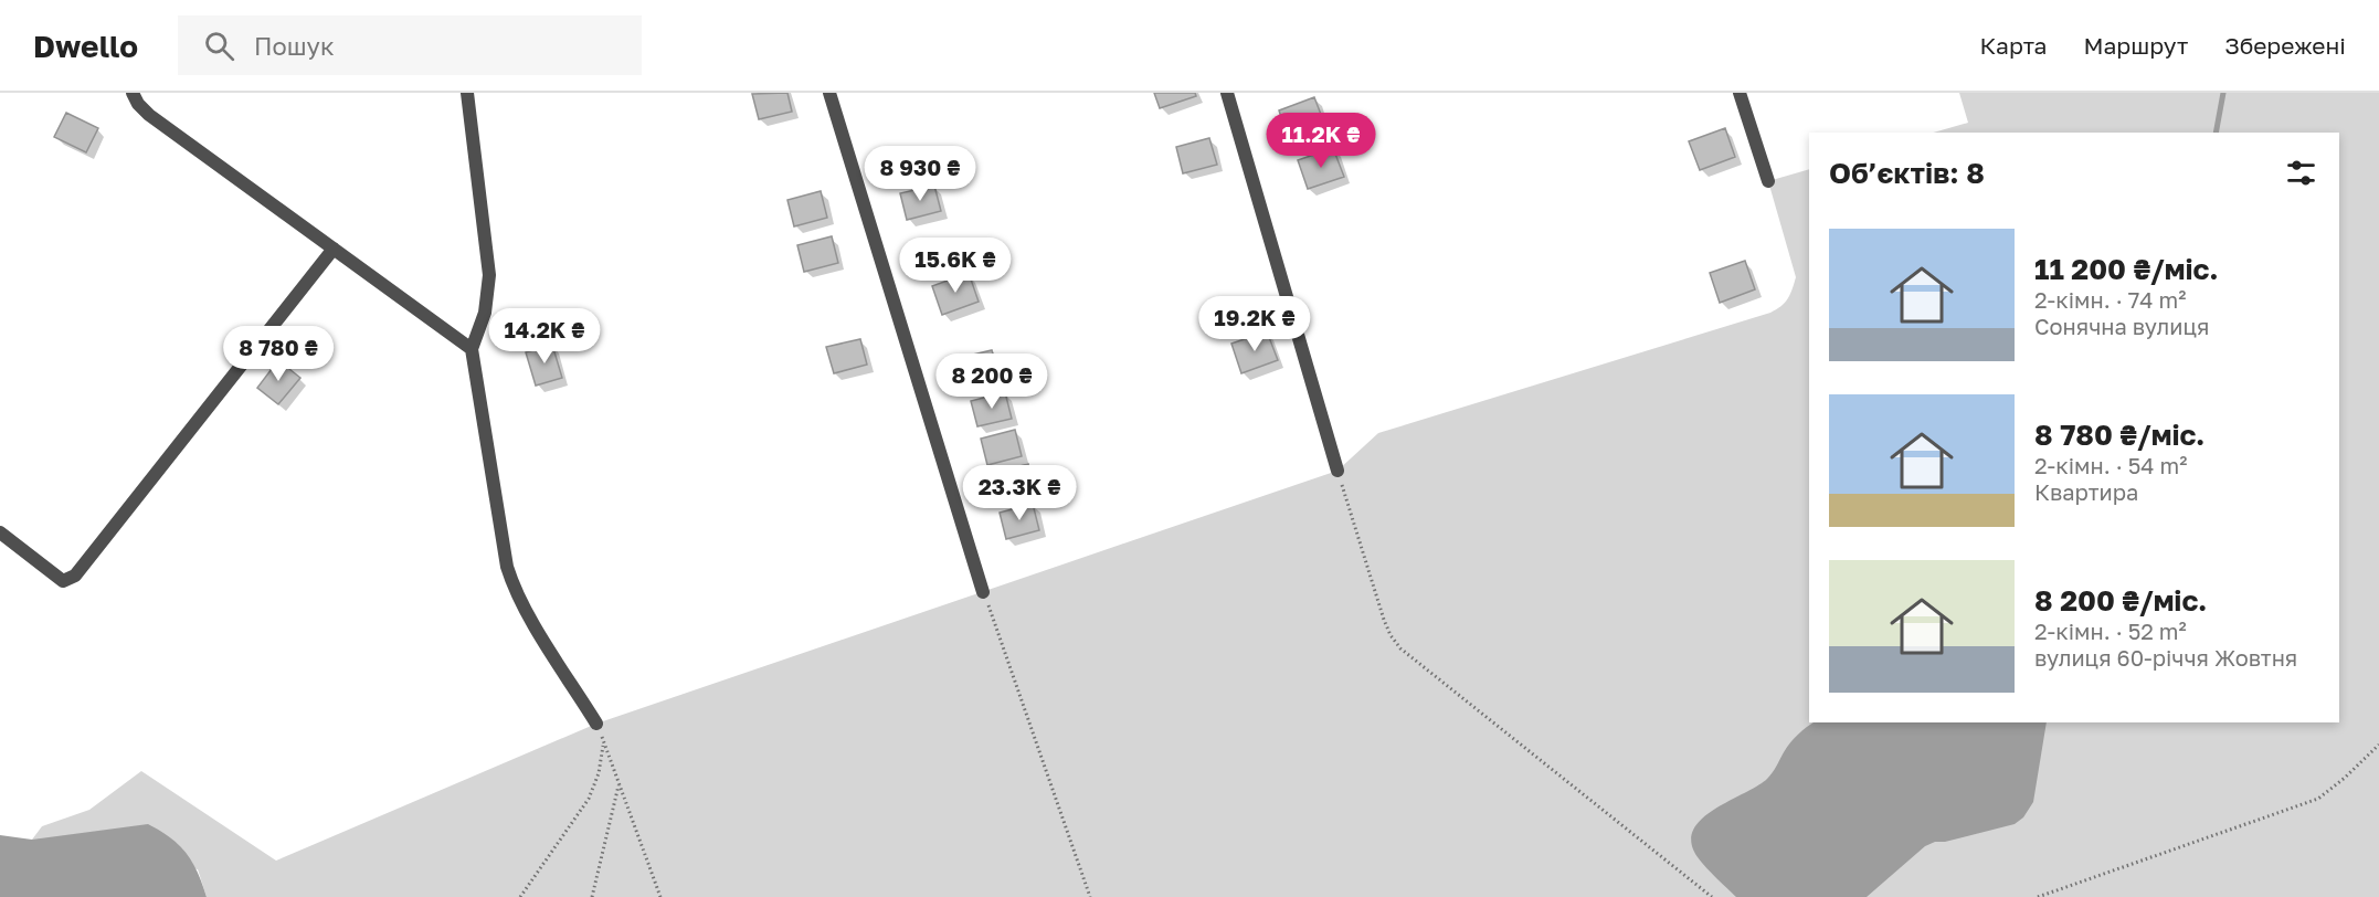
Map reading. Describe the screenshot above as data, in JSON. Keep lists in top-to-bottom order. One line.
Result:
{"page":{"header":"Dwello","search":"Пошук","nav":["Карта","Маршрут","Збережені"],"price":["11.2K ₴","8 930 ₴","15.6K ₴","19.2K ₴","14.2K ₴","8 780 ₴","8 200 ₴","23.3K ₴"],"heading":"Об’єктів: 8","list":[{"name":"11 200 ₴/міс.","note":"2-кімн. · 74 m² · Сонячна вулиця"},{"name":"8 780 ₴/міс.","note":"2-кімн. · 54 m² · Квартира"},{"name":"8 200 ₴/міс.","note":"2-кімн. · 52 m² · вулиця 60-річчя Жовтня"}]}}
